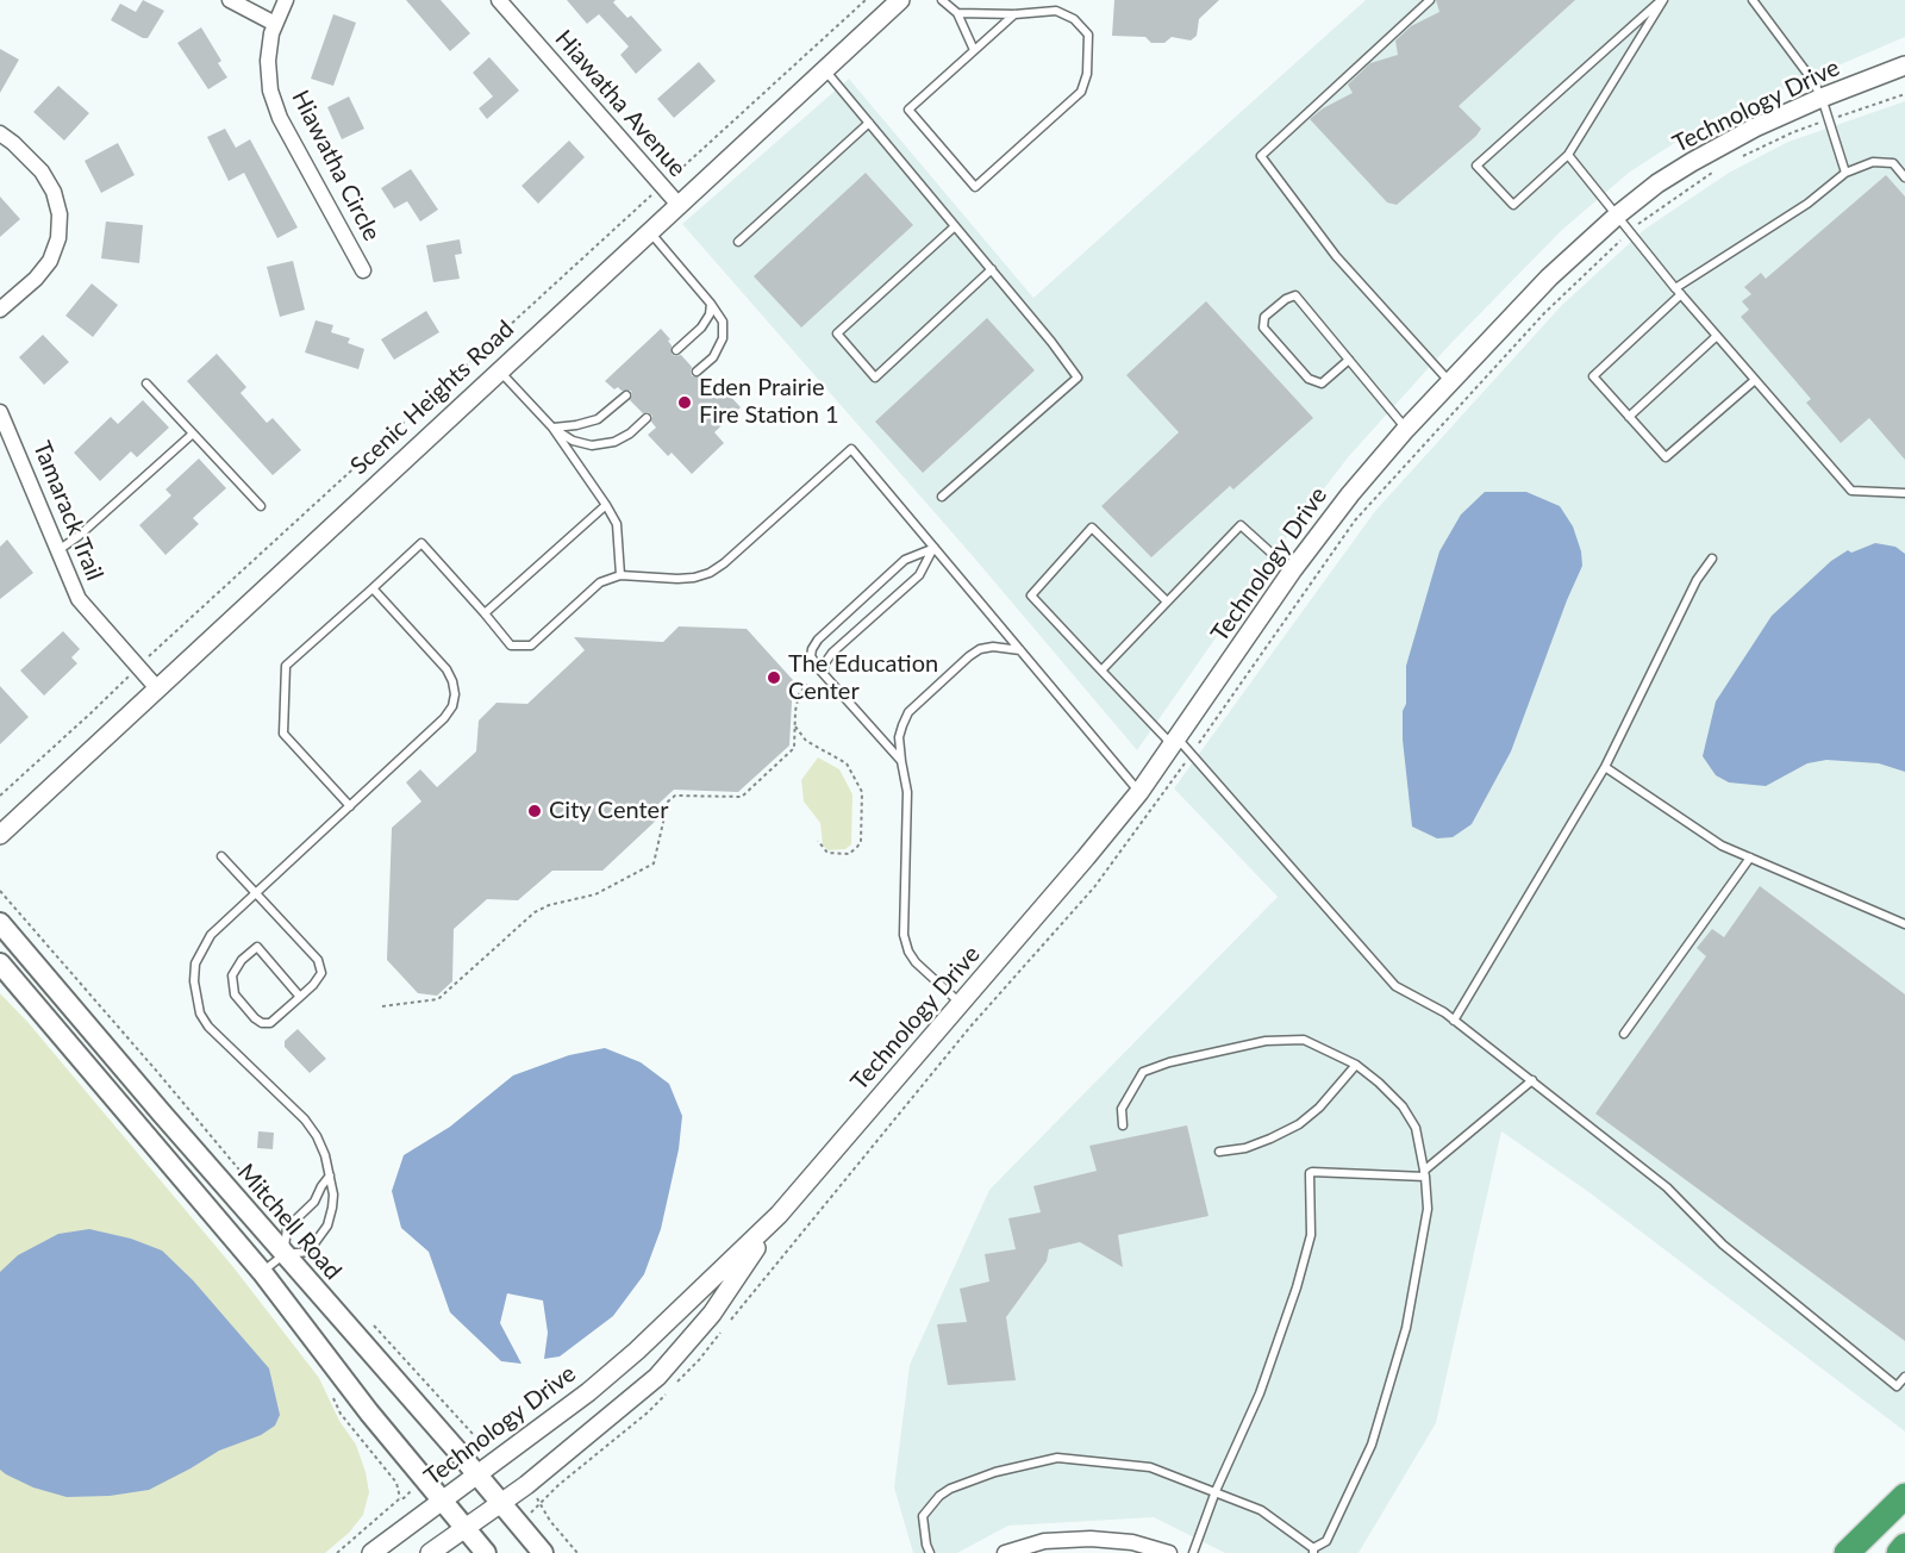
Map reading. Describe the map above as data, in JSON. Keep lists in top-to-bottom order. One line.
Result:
{"streets":{"main road":["Mitchell Road"],"street":["Hiawatha Avenue","Technology Drive","Hiawatha Circle","Scenic Heights Road","Tamarack Trail"]},"crossings":[["Hiawatha Avenue","Scenic Heights Road"],["Technology Drive","Mitchell Road"],["Scenic Heights Road","Tamarack Trail"]],"places":["Eden Prairie Fire Station 1","The Education Center","City Center"]}
